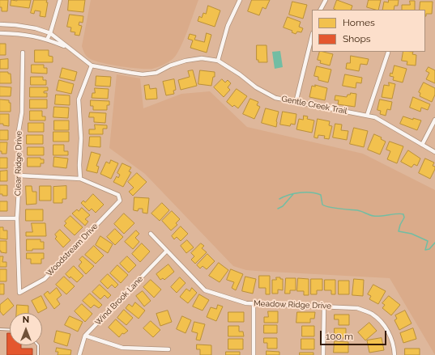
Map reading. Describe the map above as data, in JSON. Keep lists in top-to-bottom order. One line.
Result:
{"streets":{"street":["Gentle Creek Trail","Clear Ridge Drive","Woodstream Drive","Wind Brook Lane","Meadow Ridge Drive"]},"crossings":[["Clear Ridge Drive","Woodstream Drive"],["Wind Brook Lane","Meadow Ridge Drive"]],"legend":["Homes","Shops"],"scale_bar":"100 m","north":"top"}
